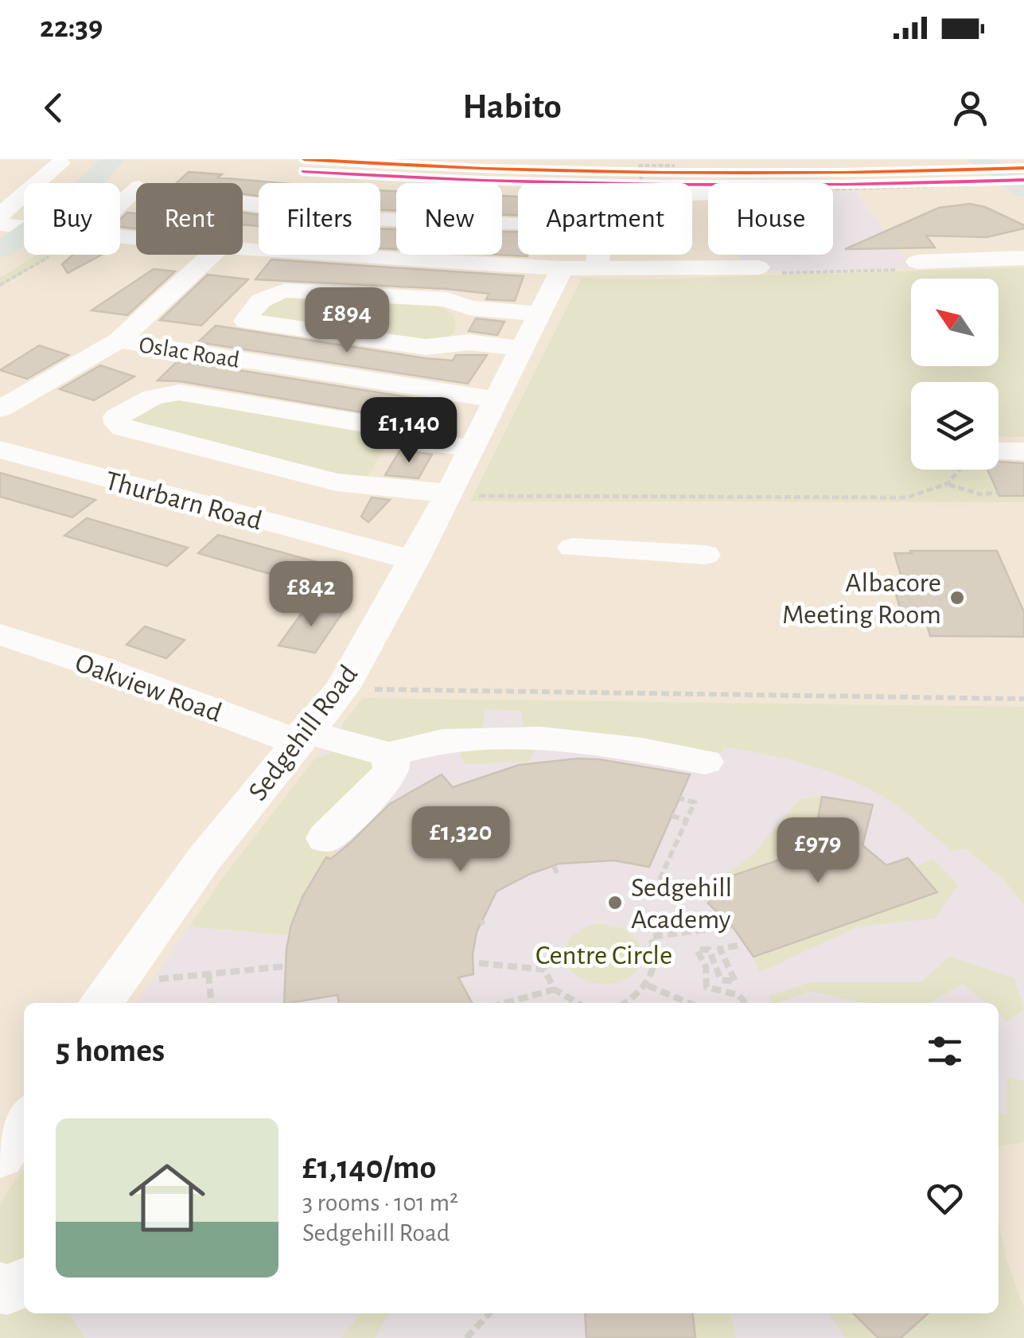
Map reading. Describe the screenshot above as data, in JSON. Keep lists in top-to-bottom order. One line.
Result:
{"streets":{"street":["Oslac Road","Thurbarn Road","Oakview Road","Sedgehill Road"]},"crossings":[["Oslac Road","Sedgehill Road"],["Thurbarn Road","Sedgehill Road"],["Oakview Road","Sedgehill Road"]],"parks":["Centre Circle"],"places":["Albacore Meeting Room","Sedgehill Academy"],"north":"top left","page":{"status":"22:39","header":"Habito","chip":["Buy","Rent","Filters","New","Apartment","House"],"price":["£894","£1,140","£842","£1,320","£979"],"heading":"5 homes","list":[{"name":"£1,140/mo","note":"3 rooms · 101 m² · Sedgehill Road"}]}}
